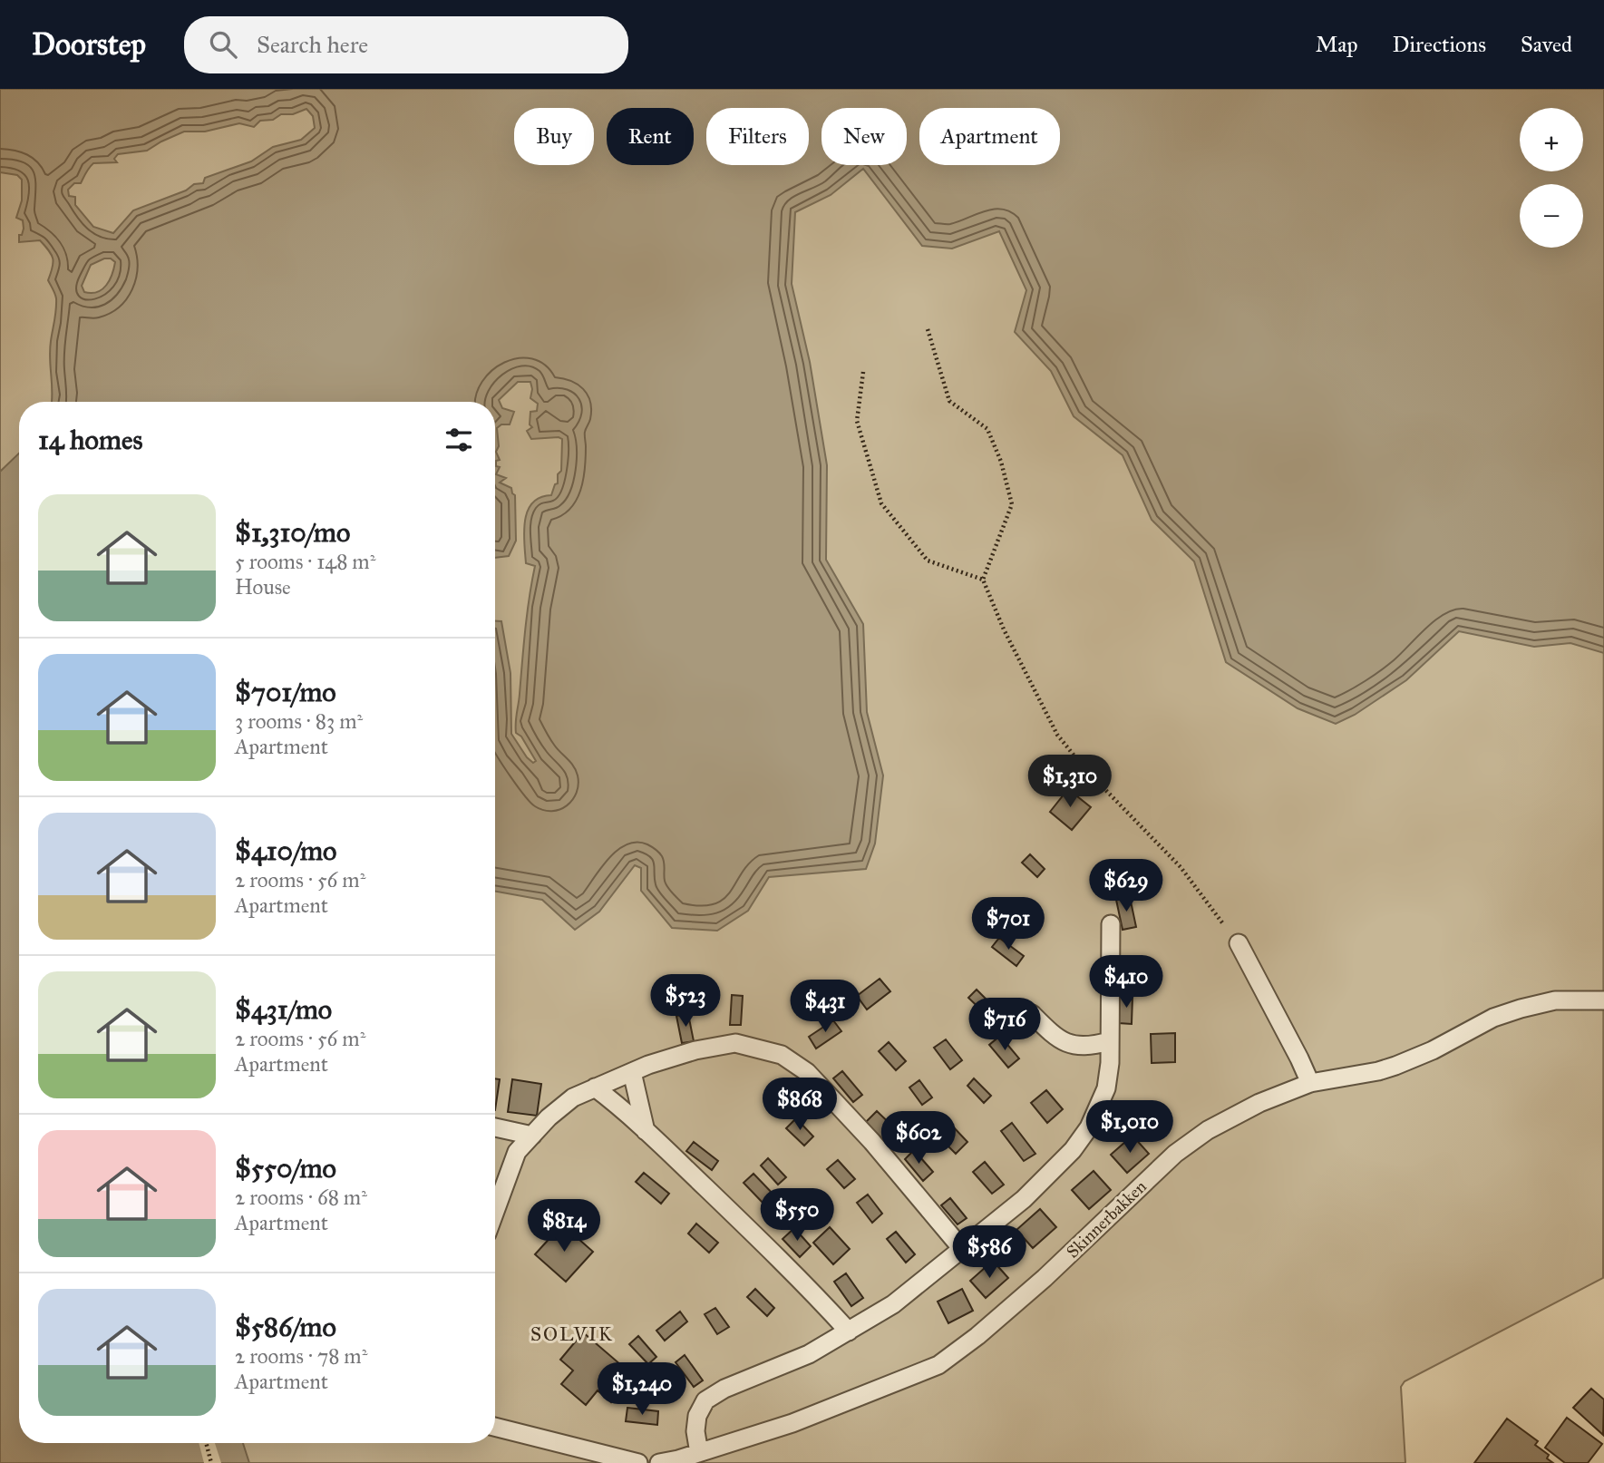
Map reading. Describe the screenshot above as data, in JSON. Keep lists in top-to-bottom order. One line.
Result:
{"streets":{"lane":["Skinnerbakken"]},"districts":["SOLVIK"],"page":{"header":"Doorstep","search":"Search here","nav":["Map","Directions","Saved"],"map_buttons":["+","−"],"chip":["Buy","Rent","Filters","New","Apartment"],"heading":"14 homes","list":[{"name":"$1,310/mo","note":"5 rooms · 148 m² · House"},{"name":"$701/mo","note":"3 rooms · 83 m² · Apartment"},{"name":"$410/mo","note":"2 rooms · 56 m² · Apartment"},{"name":"$431/mo","note":"2 rooms · 56 m² · Apartment"},{"name":"$550/mo","note":"2 rooms · 68 m² · Apartment"},{"name":"$586/mo","note":"2 rooms · 78 m² · Apartment"}],"price":["$1,310","$629","$701","$410","$523","$431","$716","$868","$1,010","$602","$550","$814","$586","$1,240"]}}
